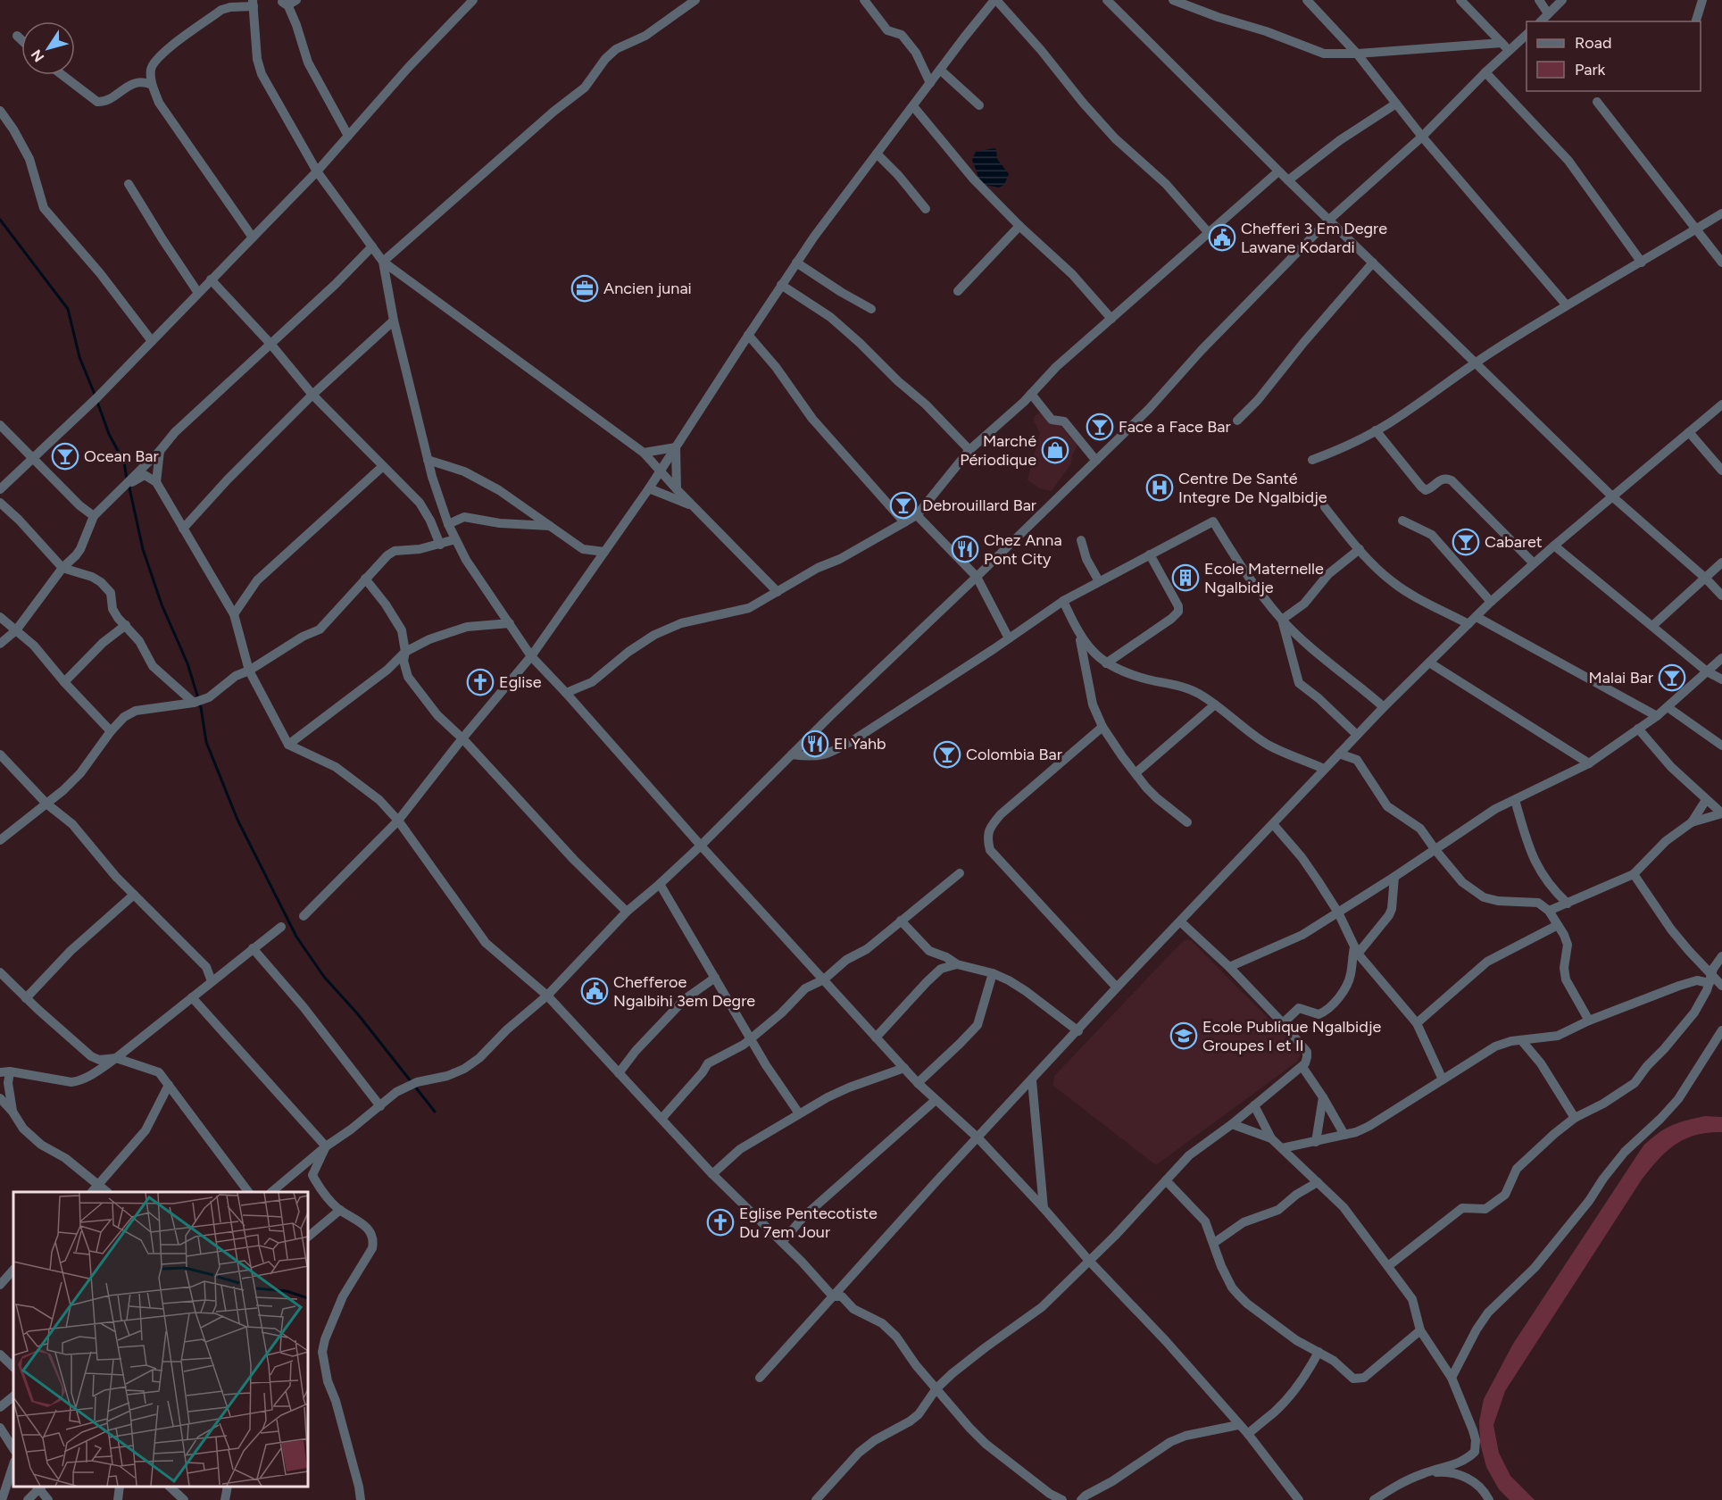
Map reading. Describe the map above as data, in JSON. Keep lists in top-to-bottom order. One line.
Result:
{"places":{"public building":["Chefferi 3 Em Degre Lawane Kodardi","Chefferoe Ngalbihi 3em Degre"],"office":["Ancien junai"],"bar":["Face a Face Bar","Ocean Bar","Debrouillard Bar","Cabaret","Malai Bar","Colombia Bar"],"shop":["Marché Périodique"],"hospital":["Centre De Santé Integre De Ngalbidje"],"restaurant":["Chez Anna Pont City","El Yahb"],"building":["Ecole Maternelle Ngalbidje"],"church":["Eglise","Eglise Pentecotiste Du 7em Jour"],"school or university":["Ecole Publique Ngalbidje Groupes I et II"]},"legend":["Road","Park"],"north":"bottom left"}
